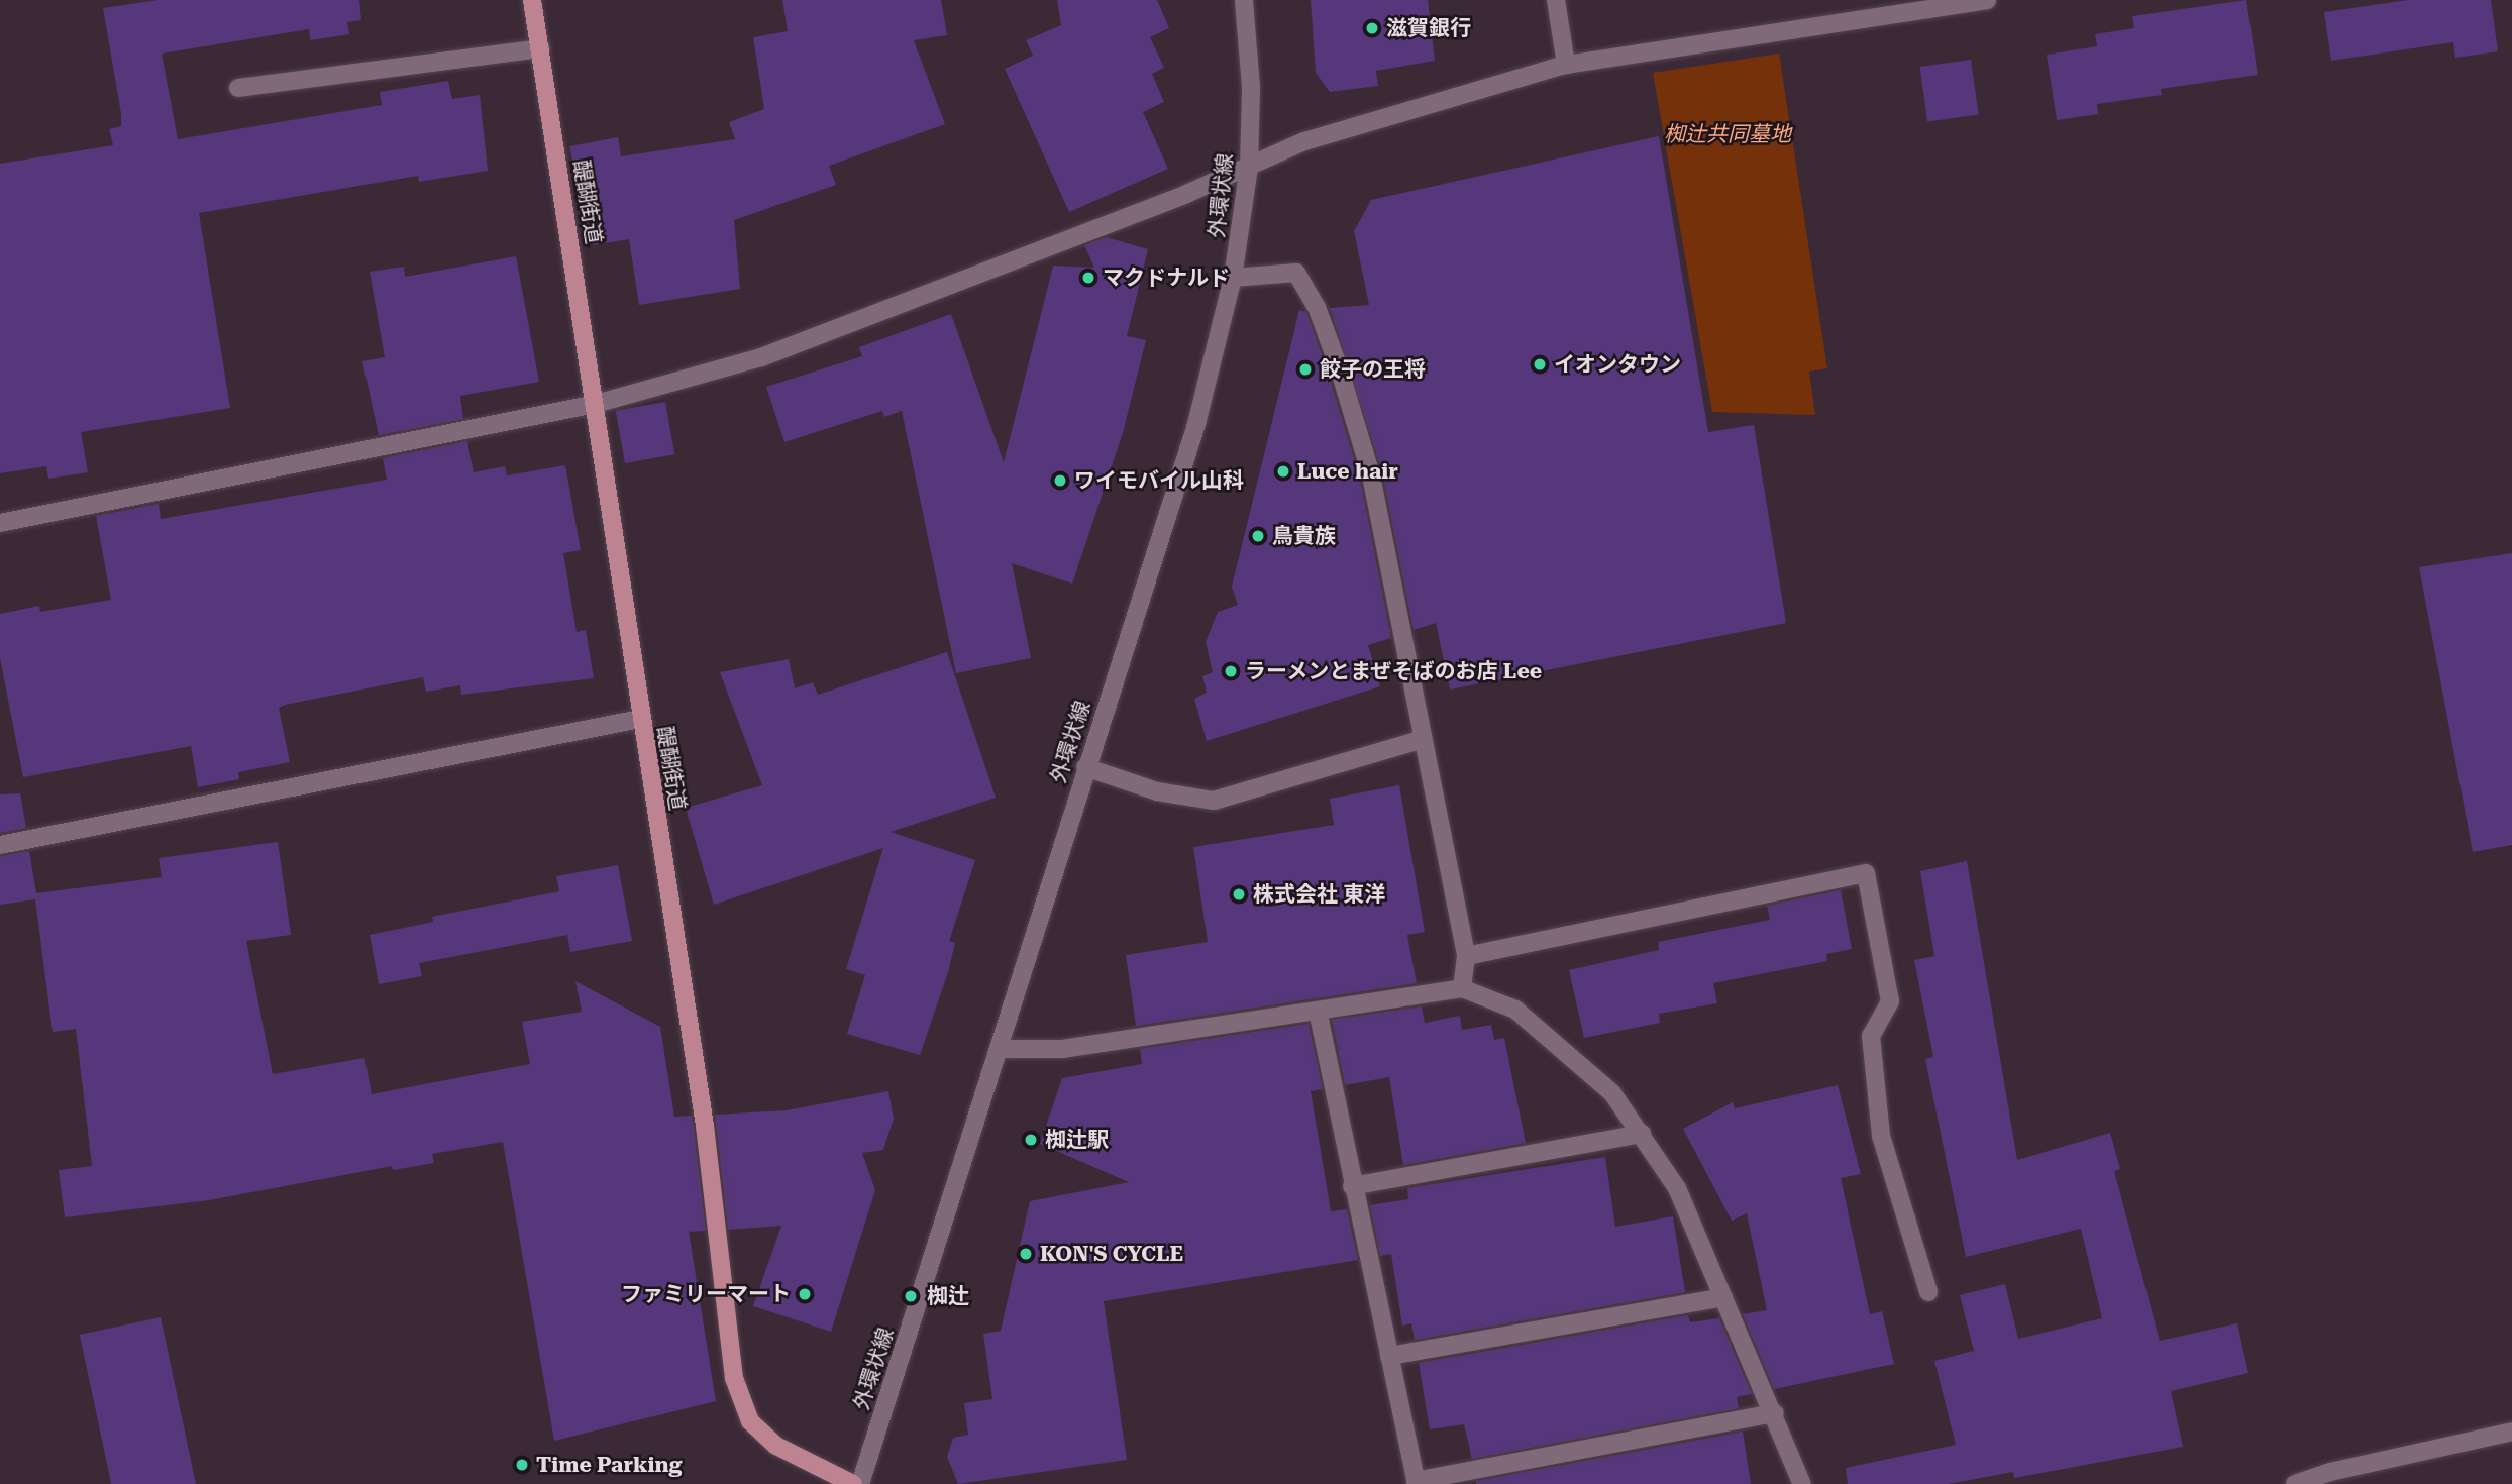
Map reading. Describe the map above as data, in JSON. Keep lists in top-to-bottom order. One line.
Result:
{"streets":{"main road":["醍醐街道"],"street":["外環状線"]},"parks":["椥辻共同墓地"],"places":["滋賀銀行","マクドナルド","イオンタウン","餃子の王将","Luce hair","ワイモバイル山科","鳥貴族","ラーメンとまぜそばのお店 Lee","株式会社 東洋","椥辻駅","KON'S CYCLE","ファミリーマート","椥辻","Time Parking"]}
